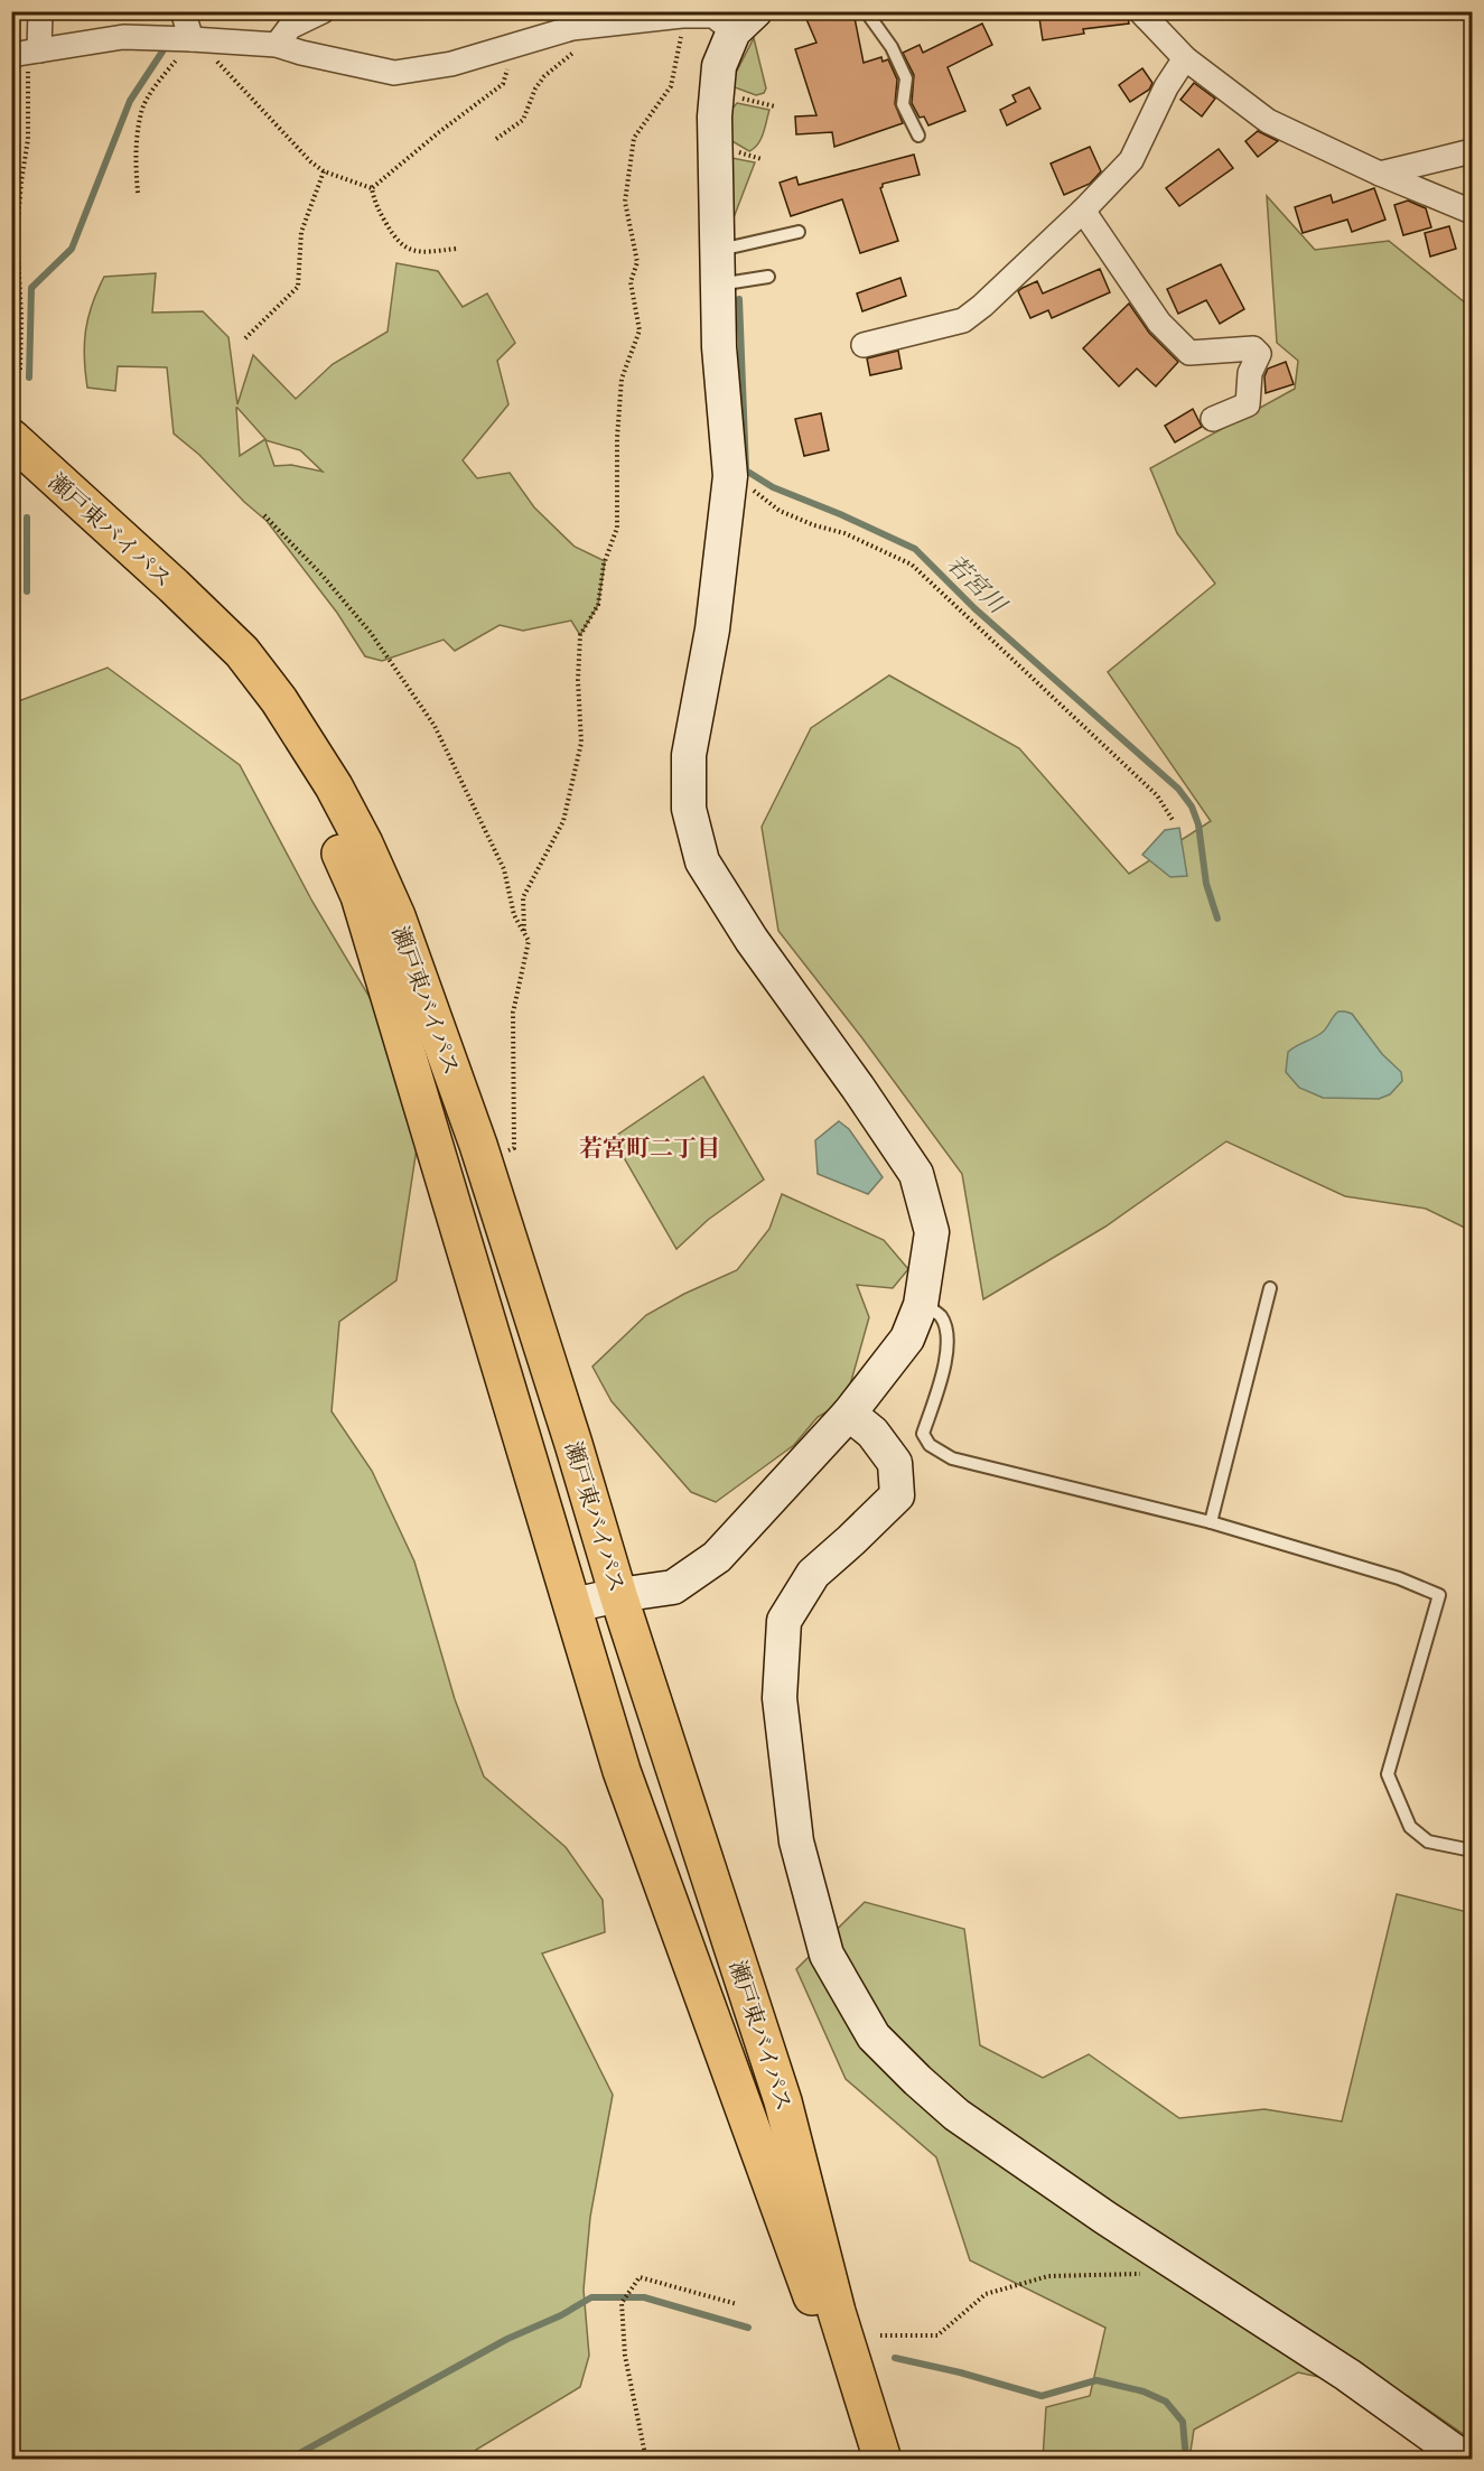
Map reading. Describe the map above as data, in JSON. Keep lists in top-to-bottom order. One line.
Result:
{"streets":{"highway":["瀬戸東バイパス"]},"districts":["若宮町二丁目"],"water":["若宮川"]}
